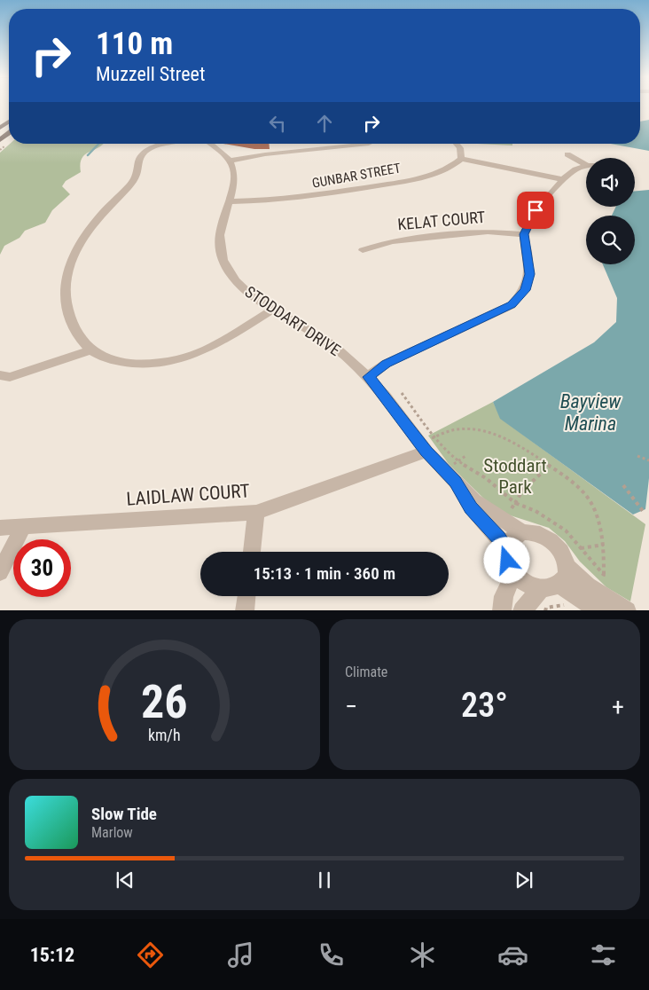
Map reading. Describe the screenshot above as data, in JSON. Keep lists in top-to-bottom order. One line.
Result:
{"streets":{"street":["GUNBAR STREET","KELAT COURT","STODDART DRIVE","LAIDLAW COURT"]},"crossings":[["GUNBAR STREET","STODDART DRIVE"],["STODDART DRIVE","LAIDLAW COURT"]],"water":["Bayview Marina"],"parks":["Stoddart Park"],"page":{"turn":["110 m","Muzzell Street"],"limit":"30","trip":"15:13 · 1 min · 360 m","tile":"Climate","heat":["−","23°","+"],"song":["Slow Tide","Marlow"],"tabs":"15:12","gauge":["26","km/h"]}}
